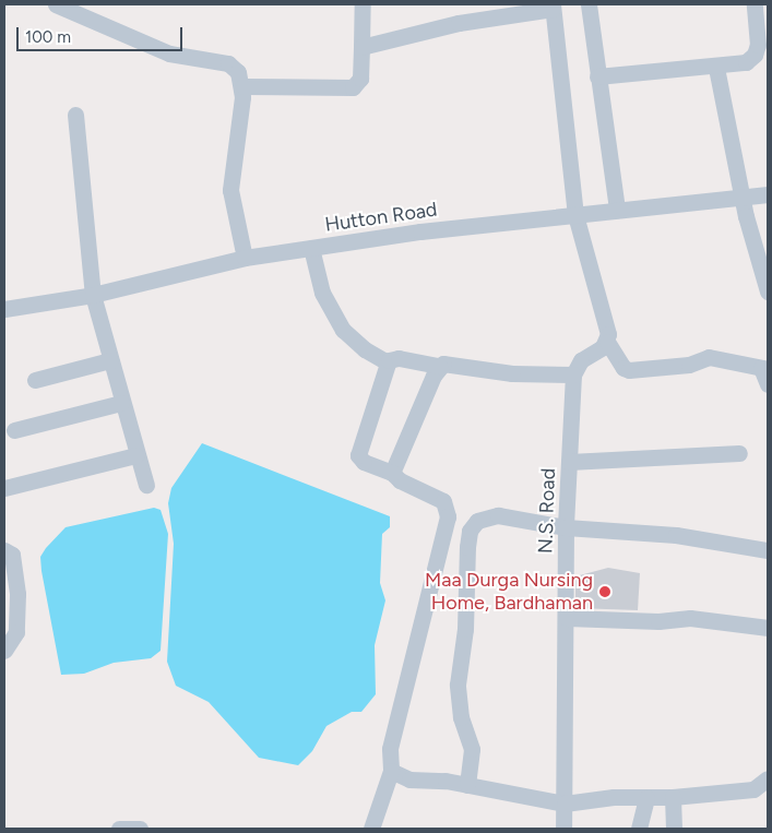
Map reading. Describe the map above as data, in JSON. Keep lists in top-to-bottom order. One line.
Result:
{"streets":{"street":["Hutton Road","N.S. Road"]},"places":["Maa Durga Nursing Home, Bardhaman"],"scale_bar":"100 m"}
